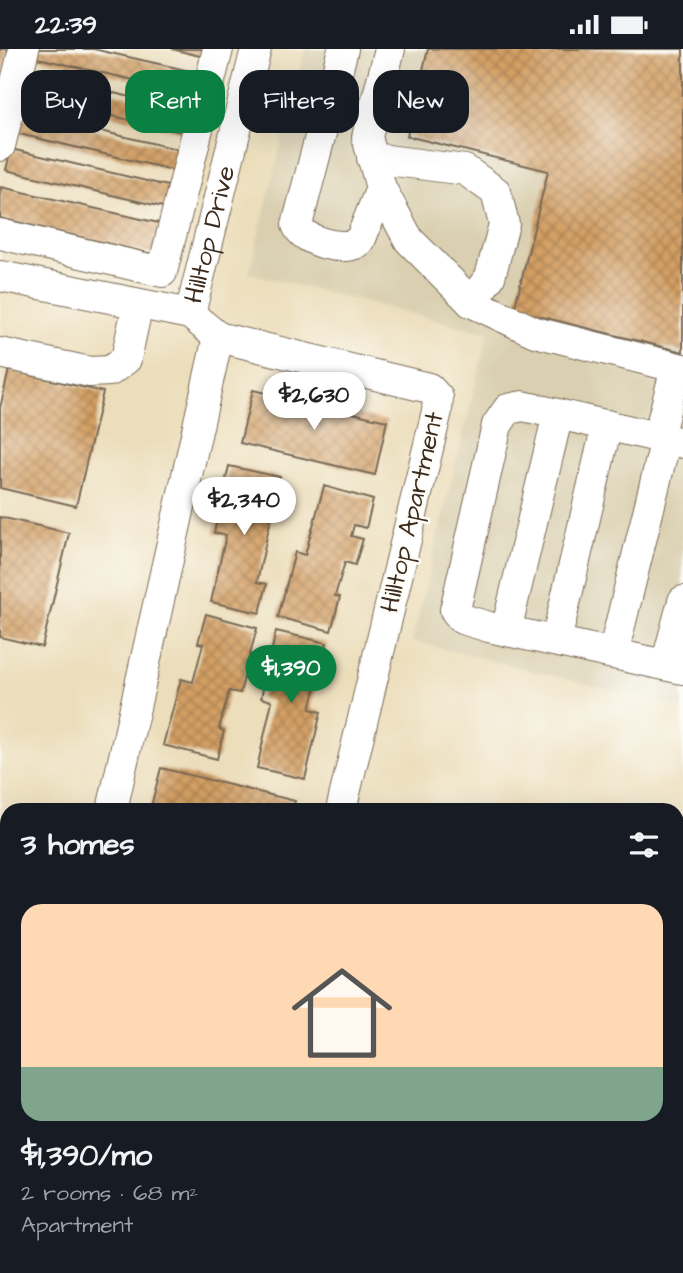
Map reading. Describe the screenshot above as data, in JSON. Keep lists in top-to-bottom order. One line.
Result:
{"streets":{"street":["Hilltop Drive","Hilltop Apartment"]},"crossings":[["Hilltop Drive","Hilltop Apartment"]],"page":{"status":"22:39","chip":["Buy","Rent","Filters","New"],"price":["$2,630","$2,340","$1,390"],"heading":"3 homes","list":[{"name":"$1,390/mo","note":"2 rooms · 68 m² · Apartment"}]}}
